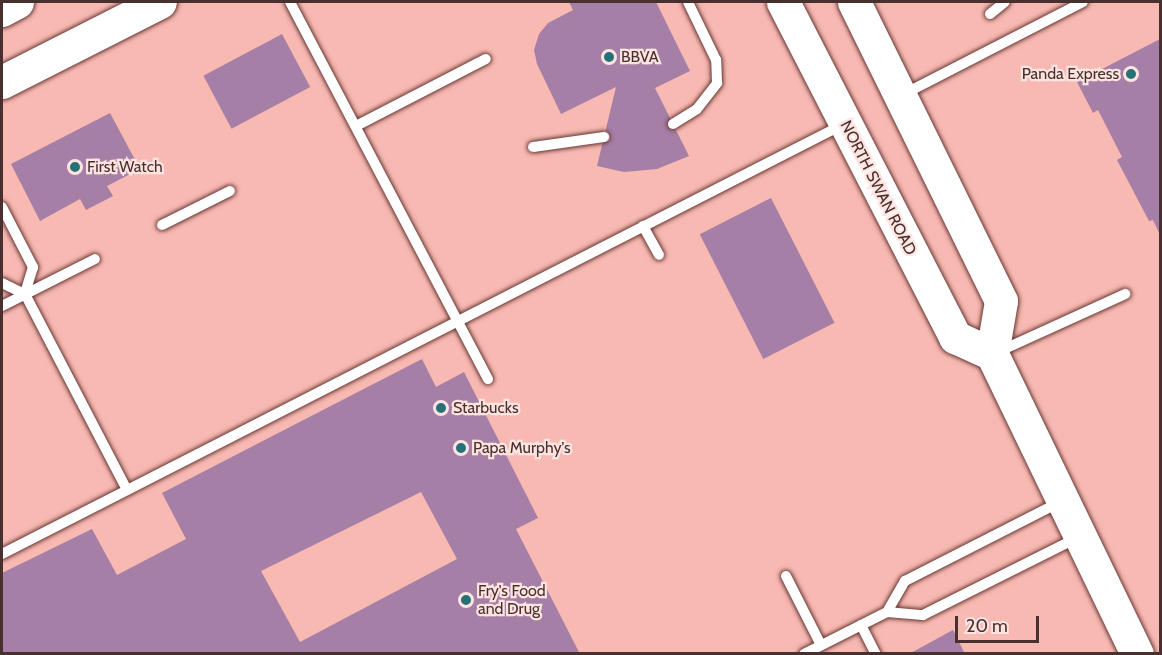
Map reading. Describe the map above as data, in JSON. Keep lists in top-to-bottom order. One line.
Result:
{"streets":{"main road":["NORTH SWAN ROAD"]},"places":["BBVA","Panda Express","First Watch","Starbucks","Papa Murphy's","Fry's Food and Drug"],"scale_bar":"20 m"}
